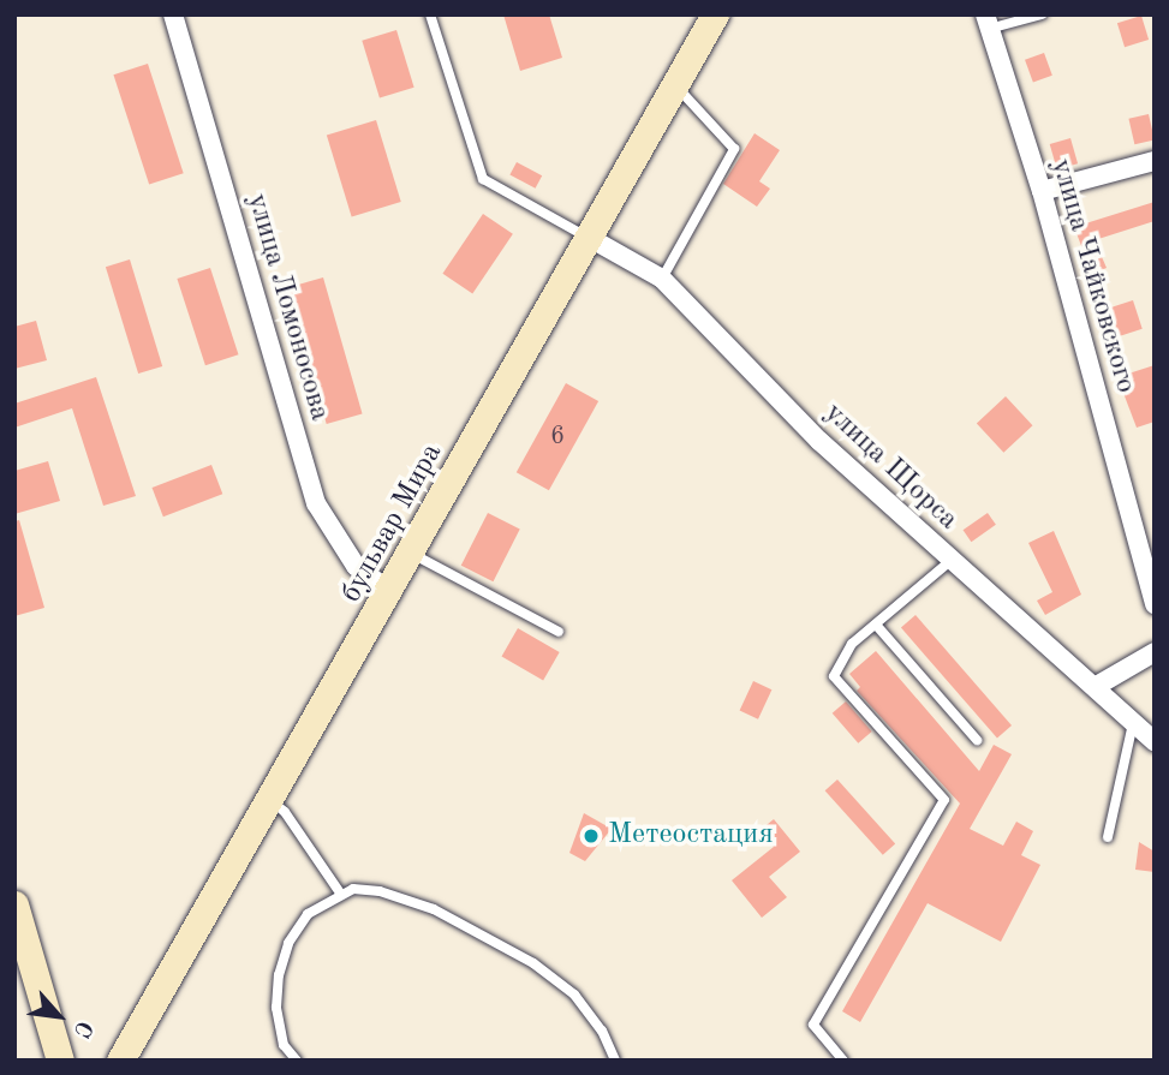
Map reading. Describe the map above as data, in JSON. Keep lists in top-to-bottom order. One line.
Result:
{"streets":{"main road":["бульвар Мира"],"street":["улица Чайковского","улица Ломоносова","улица Щорса"]},"crossings":[["улица Ломоносова","бульвар Мира"],["улица Щорса","бульвар Мира"]],"places":["Метеостация"],"house_numbers":["6"],"north":"bottom right"}
